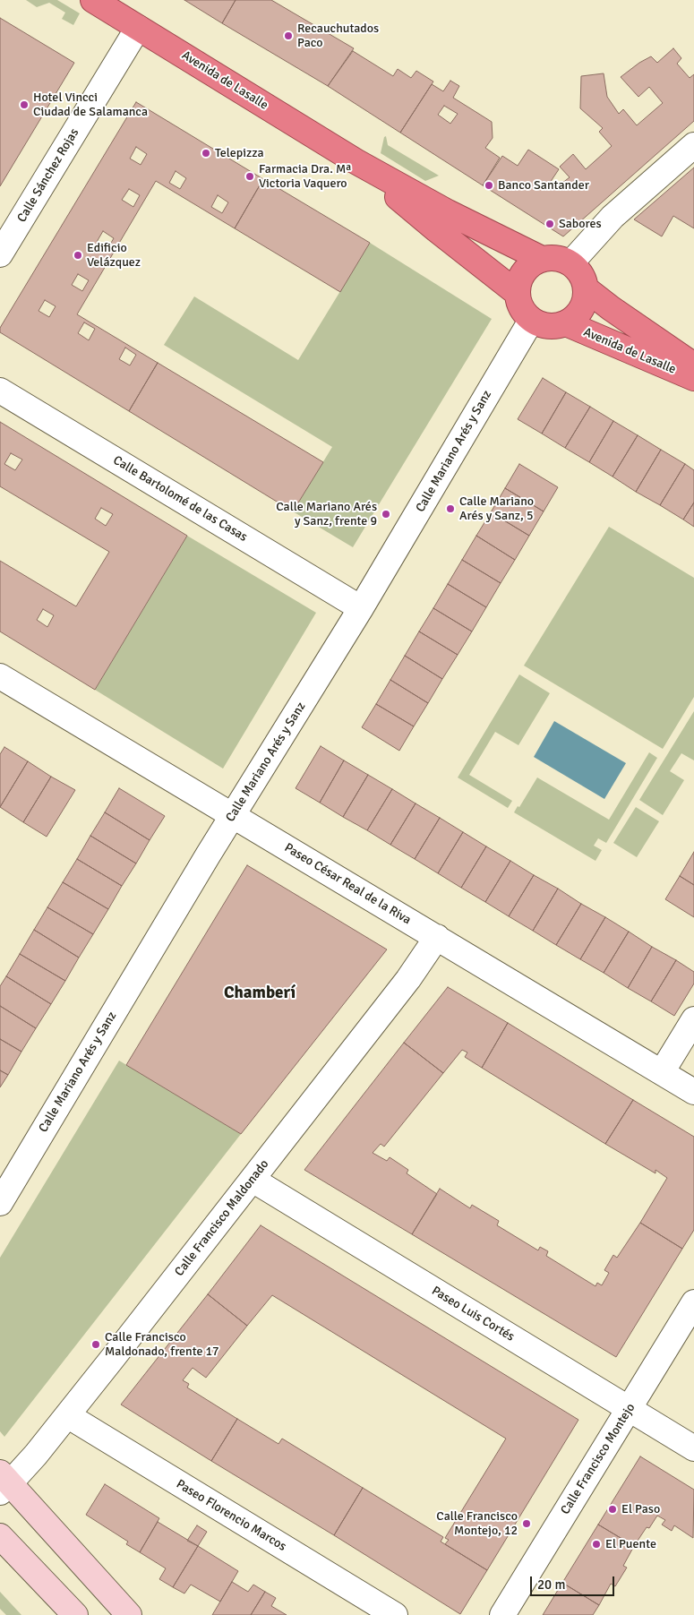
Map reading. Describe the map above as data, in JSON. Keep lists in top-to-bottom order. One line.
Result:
{"streets":{"highway":["Avenida de Lasalle"],"street":["Calle Sánchez Rojas","Calle Mariano Arés y Sanz","Calle Bartolomé de las Casas","Paseo César Real de la Riva","Calle Francisco Maldonado","Paseo Luis Cortés","Calle Francisco Montejo","Paseo Florencio Marcos"]},"crossings":[["Avenida de Lasalle","Calle Sánchez Rojas"],["Avenida de Lasalle","Calle Mariano Arés y Sanz"],["Calle Mariano Arés y Sanz","Calle Bartolomé de las Casas"],["Calle Mariano Arés y Sanz","Paseo César Real de la Riva"],["Paseo César Real de la Riva","Calle Francisco Maldonado"],["Calle Francisco Maldonado","Paseo Luis Cortés"],["Calle Francisco Maldonado","Paseo Florencio Marcos"],["Paseo Luis Cortés","Calle Francisco Montejo"]],"districts":["Chamberí"],"places":["Recauchutados Paco","Hotel Vincci Ciudad de Salamanca","Telepizza","Farmacia Dra. Mª Victoria Vaquero","Banco Santander","Sabores","Edificio Velázquez","Calle Mariano Arés y Sanz, 5","Calle Mariano Arés y Sanz, frente 9","Calle Francisco Maldonado, frente 17","El Paso","Calle Francisco Montejo, 12","El Puente"],"scale_bar":"20 m"}
